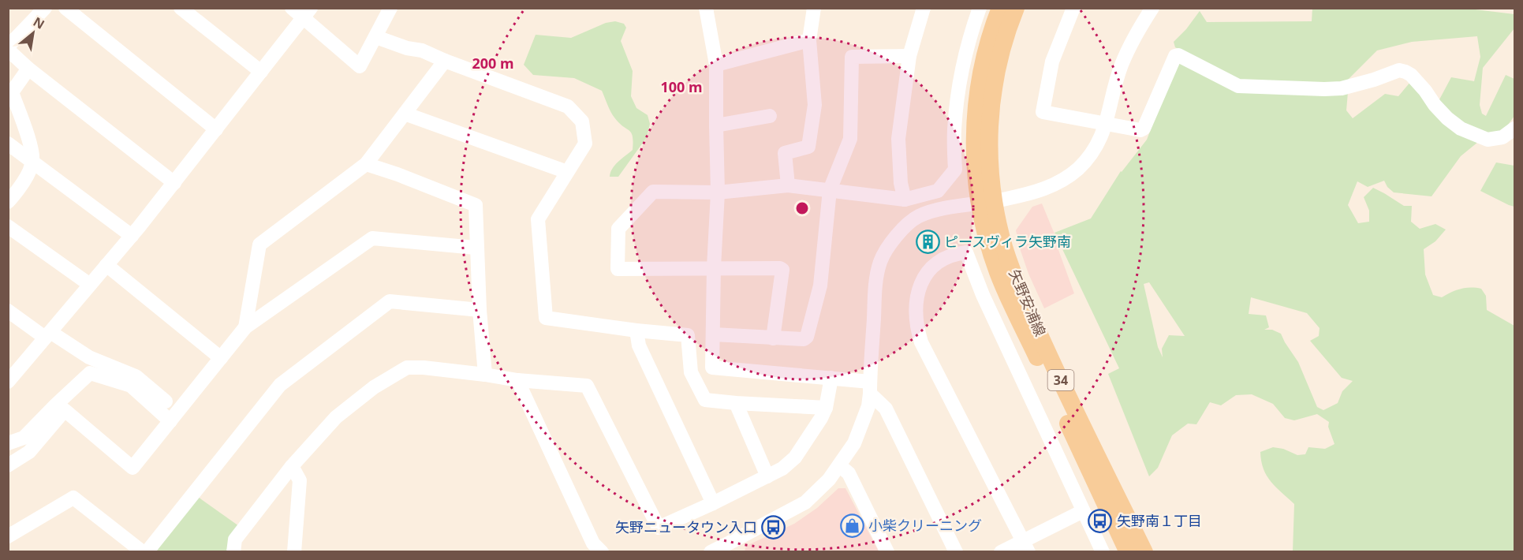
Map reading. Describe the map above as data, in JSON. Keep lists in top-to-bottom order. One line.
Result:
{"streets":{"main road":["矢野安浦線","34"]},"places":{"building":["ピースヴィラ矢野南"],"bus stop":["矢野南１丁目","矢野ニュータウン入口"],"shop":["小柴クリーニング"]},"north":"top right","rings":["200 m","100 m"]}
